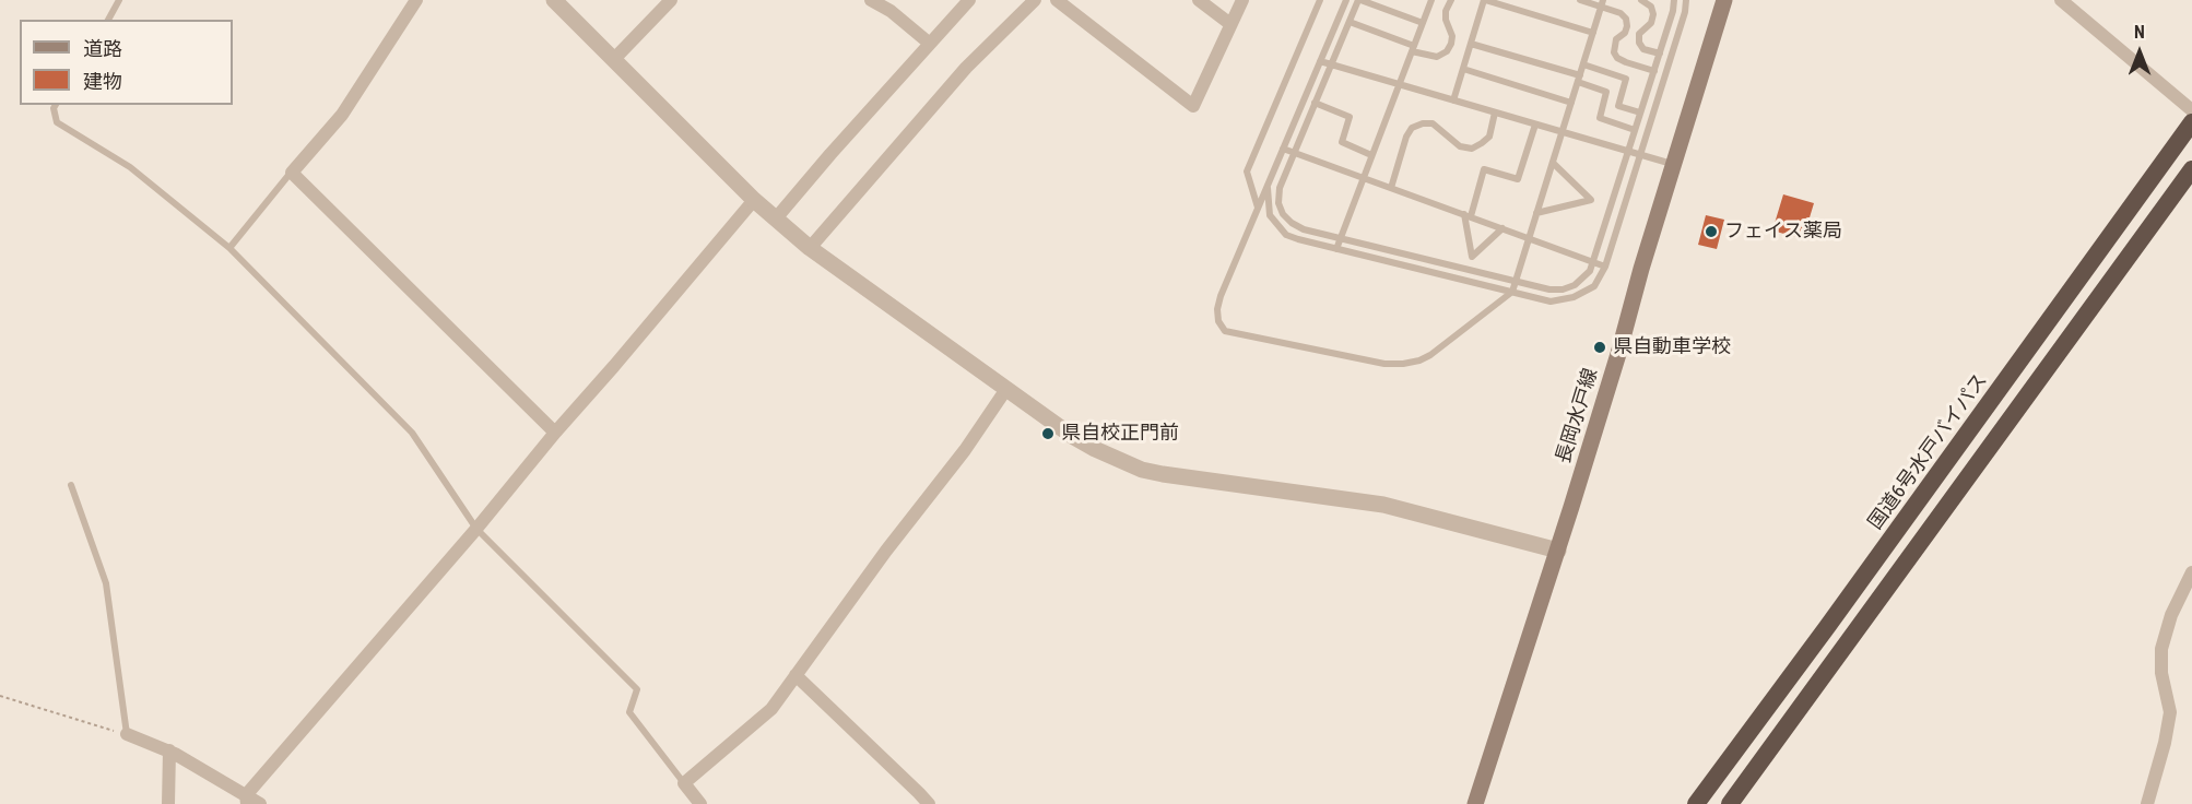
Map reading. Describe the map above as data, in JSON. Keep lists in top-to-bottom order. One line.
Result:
{"streets":{"highway":["国道6号水戸バイパス"],"main road":["長岡水戸線"]},"places":["フェイス薬局","県自動車学校","県自校正門前"],"legend":["道路","建物"],"north":"top"}
